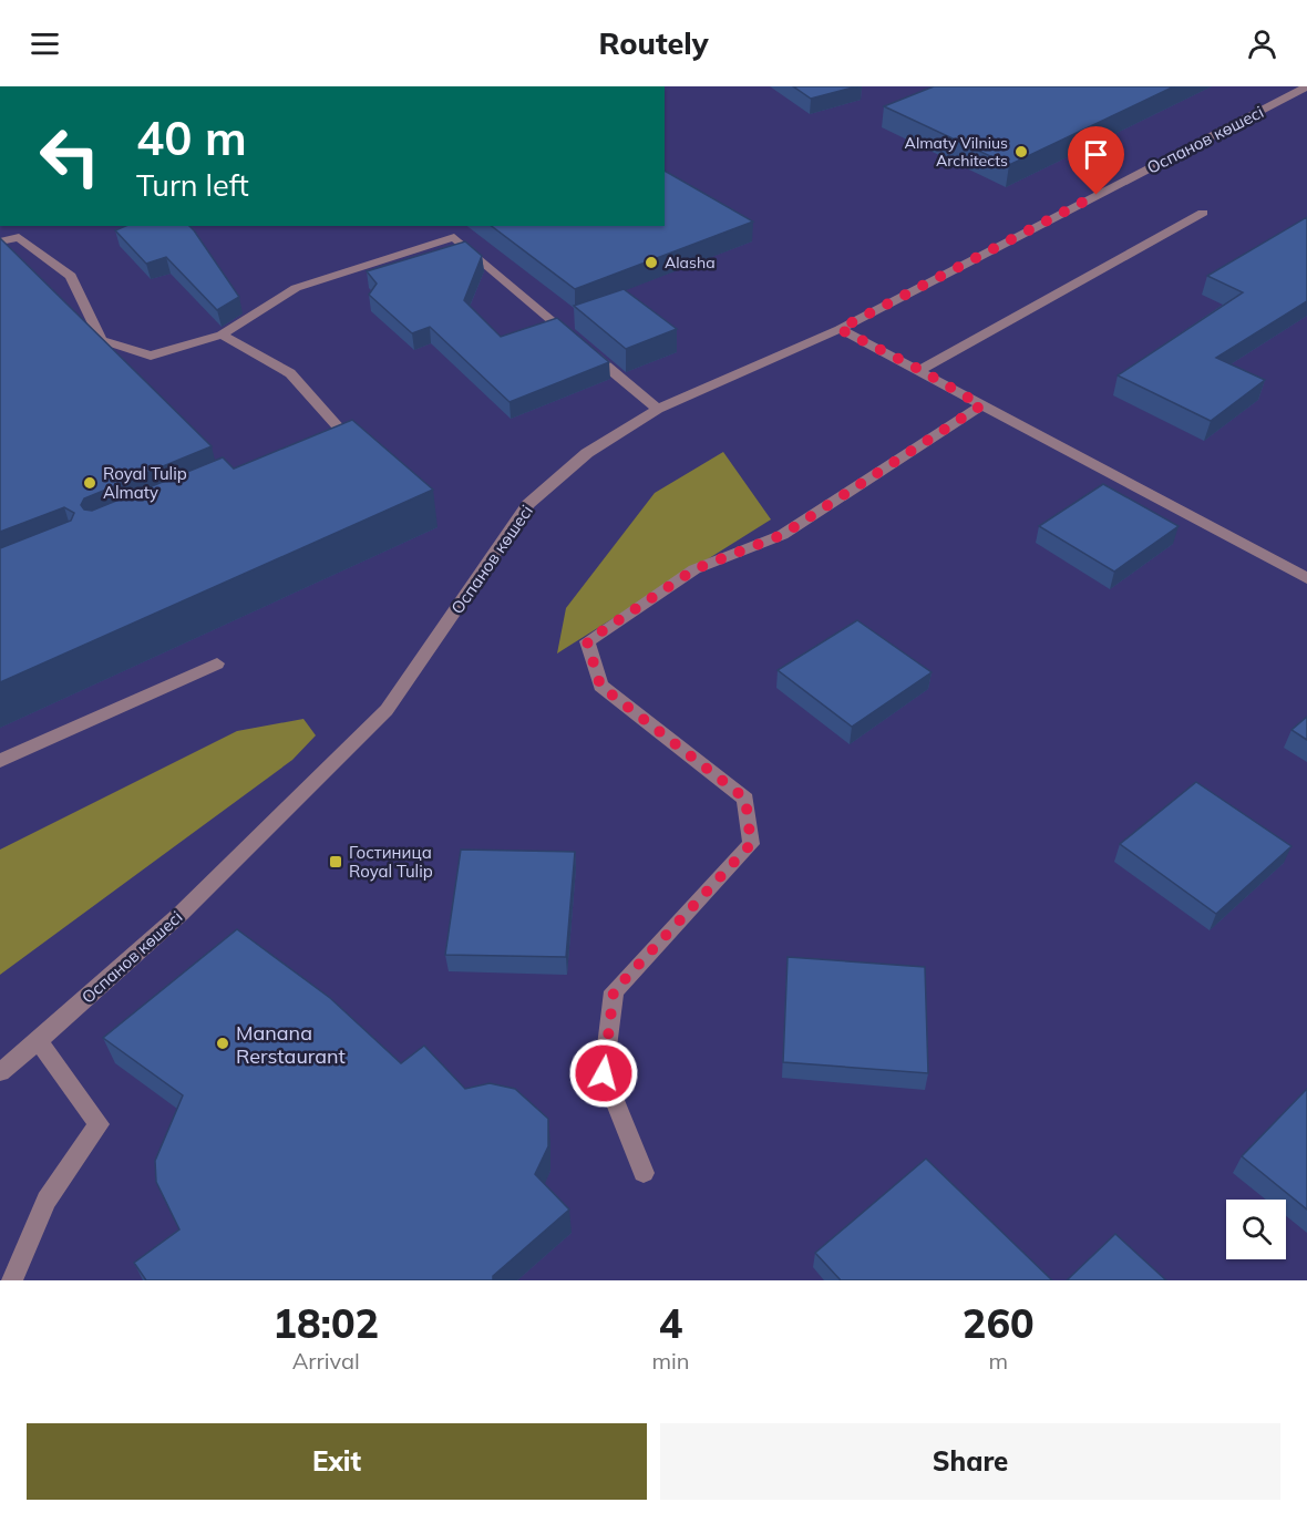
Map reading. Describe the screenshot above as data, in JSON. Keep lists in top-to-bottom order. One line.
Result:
{"streets":{"street":["Оспанов көшесі"]},"places":{"other":["Almaty Vilnius Architects","Alasha","Royal Tulip Almaty","Manana Rerstaurant"],"transit":["Гостиница Royal Tulip"]},"page":{"header":"Routely","turn":["40 m","Turn left"],"eta":["18:02","Arrival","4","min","260","m"],"buttons":["Exit","Share"]}}
